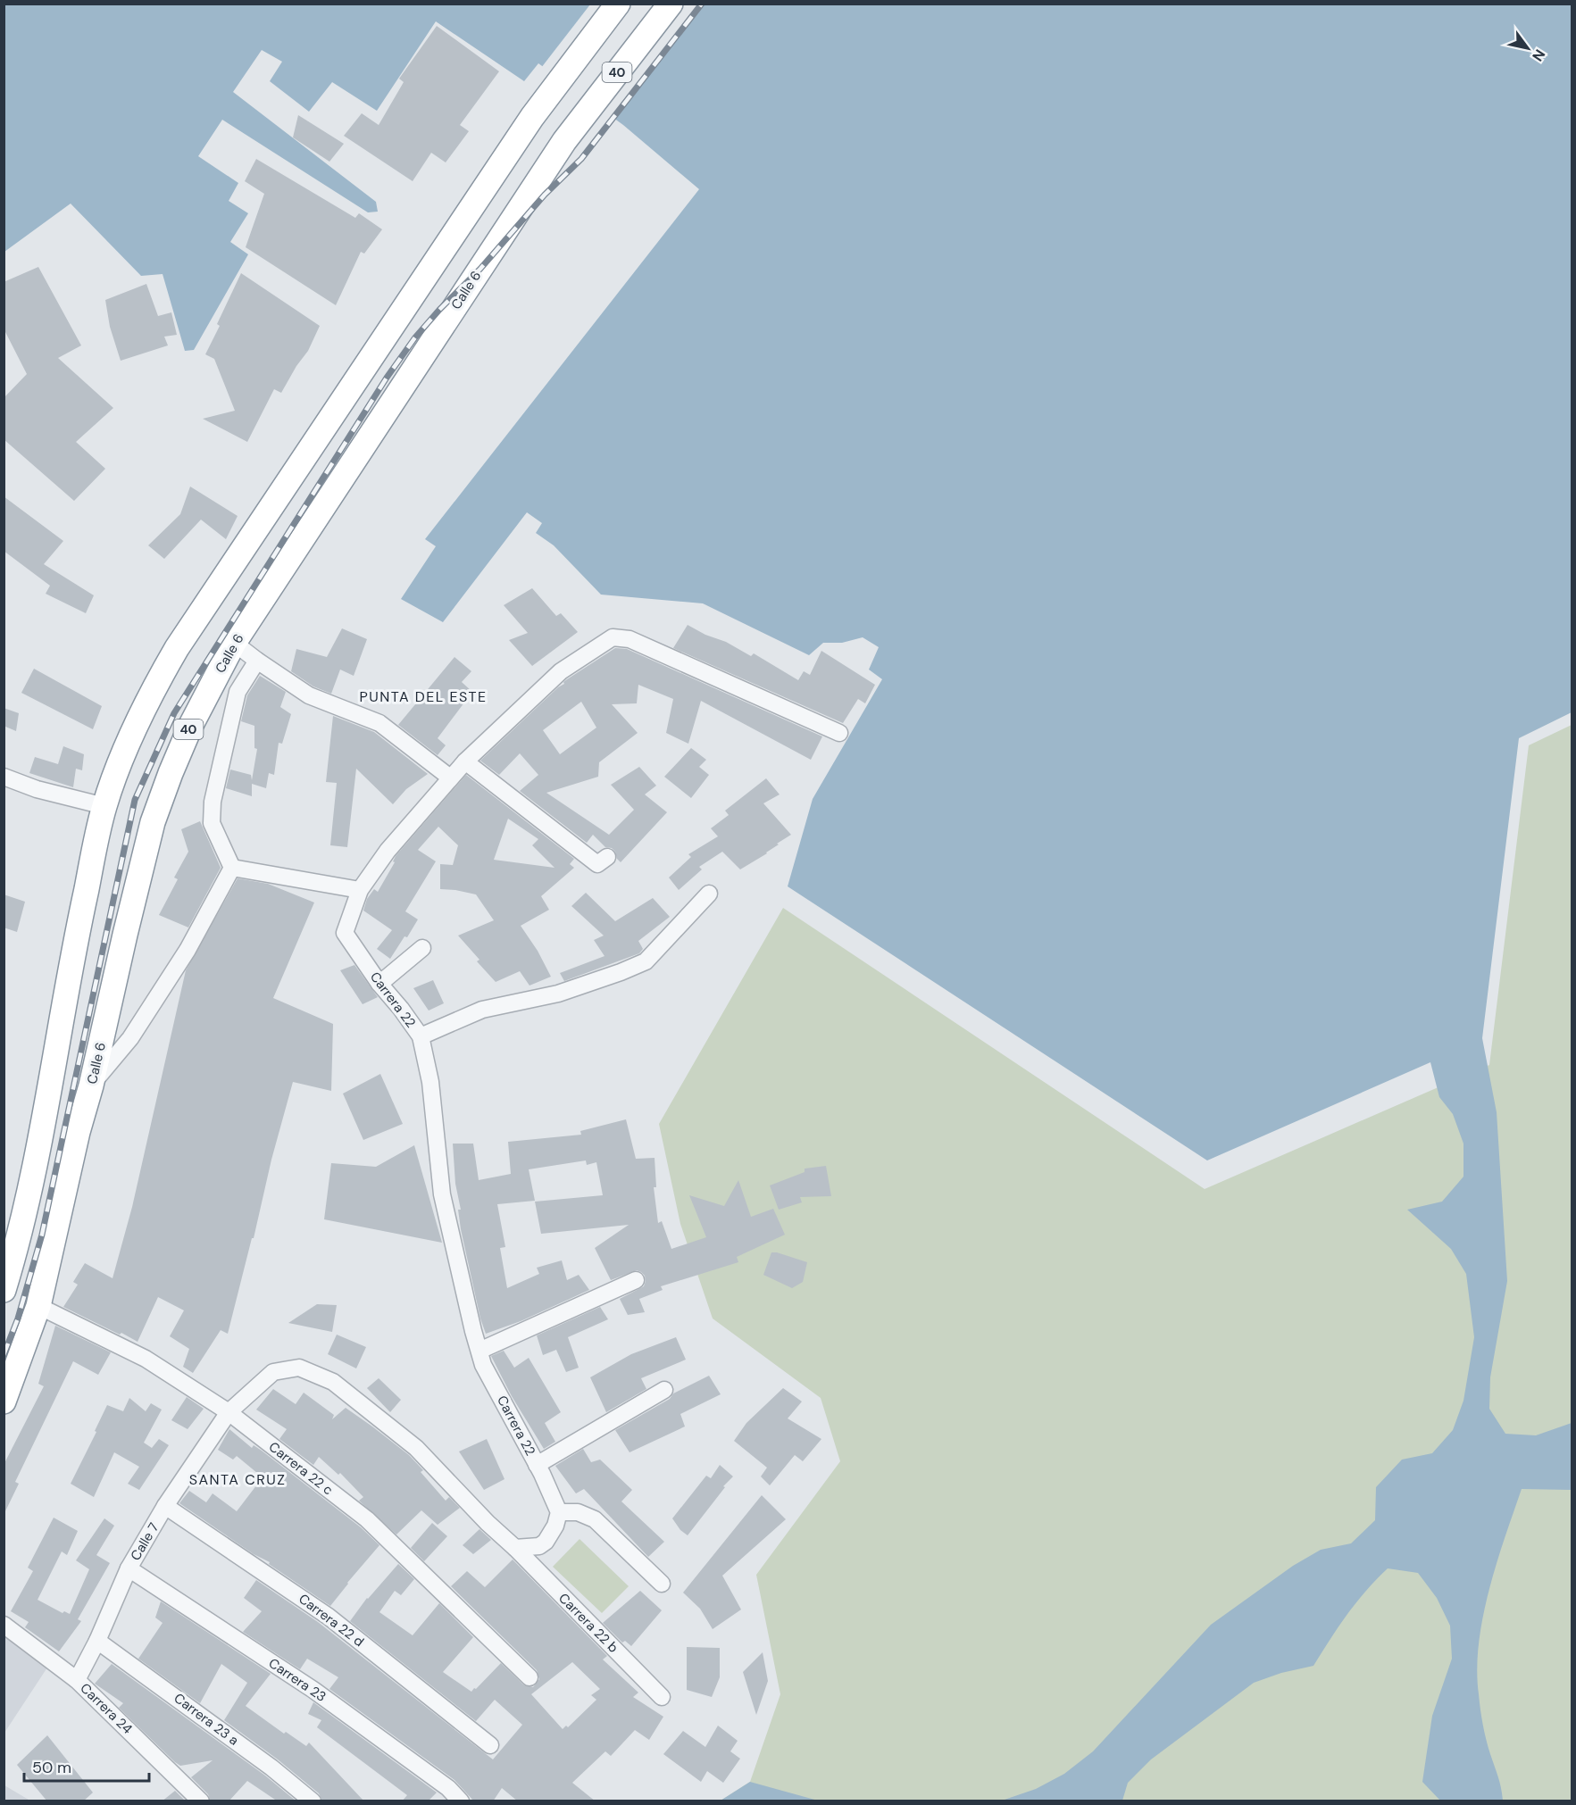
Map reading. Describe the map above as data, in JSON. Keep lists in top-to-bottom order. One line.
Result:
{"streets":{"highway":["40","Calle 6"],"street":["Carrera 22","Carrera 22 c","Calle 7","Carrera 22 d","Carrera 22 b","Carrera 23","Carrera 24","Carrera 23 a"]},"crossings":[["Calle 6","Carrera 22 c"],["Carrera 22 c","Calle 7"],["Calle 7","Carrera 22 d"],["Calle 7","Carrera 23"],["Calle 7","Carrera 24"],["Calle 7","Carrera 23 a"]],"districts":["PUNTA DEL ESTE","SANTA CRUZ"],"scale_bar":"50 m","north":"bottom right"}
